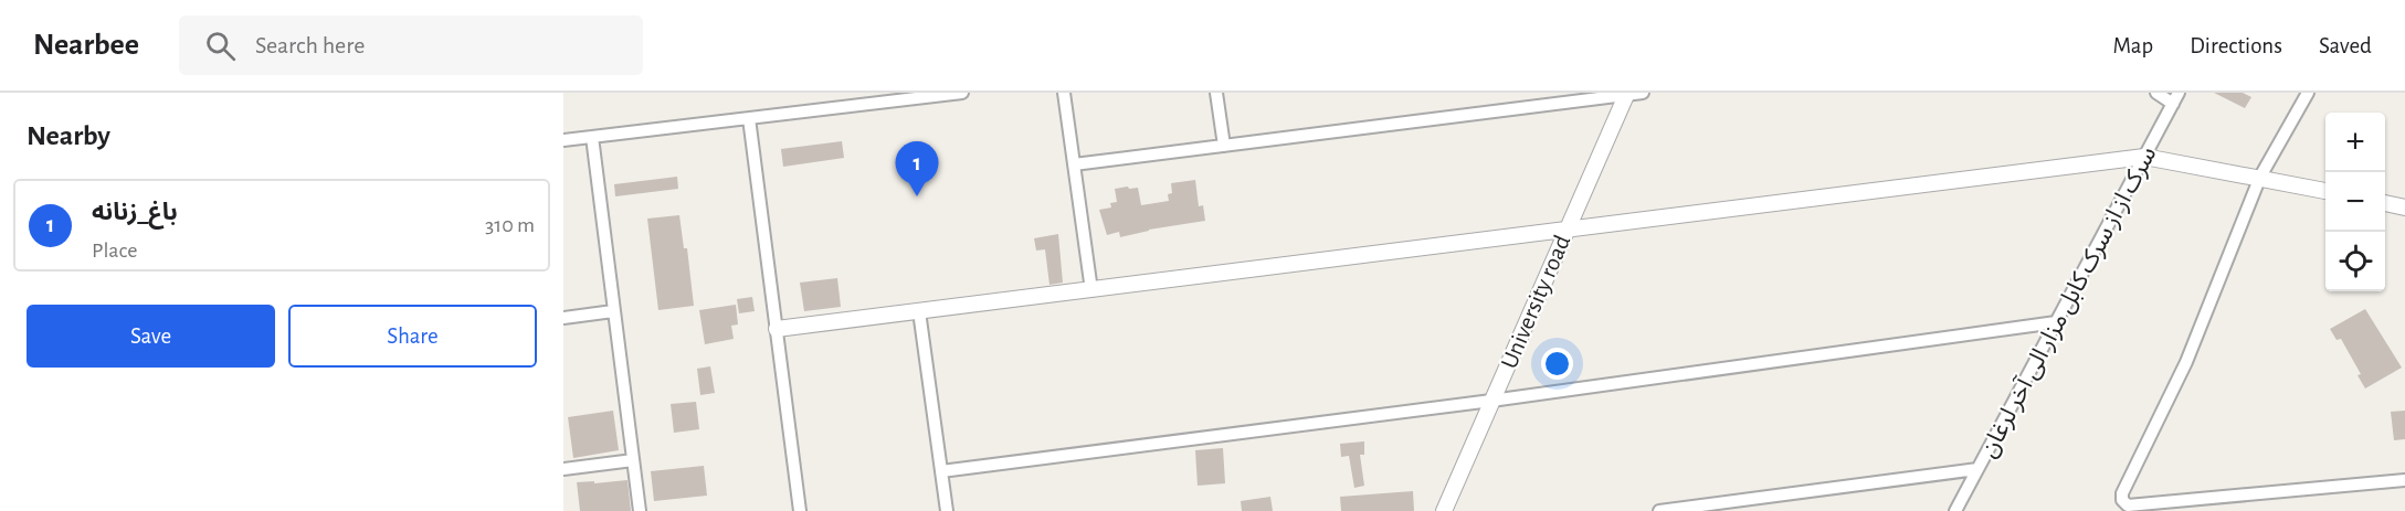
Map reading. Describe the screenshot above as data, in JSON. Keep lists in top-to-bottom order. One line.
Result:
{"streets":{"street":["University road","سرک از از سرک کابل مزار الی آخر لرغان"]},"page":{"header":"Nearbee","search":"Search here","nav":["Map","Directions","Saved"],"heading":"Nearby","map_buttons":["+","−"],"pins":"1","list":[{"mark":"1","name":"باغ_زنانه","note":"Place","value":"310 m"}],"buttons":["Save","Share"]}}
